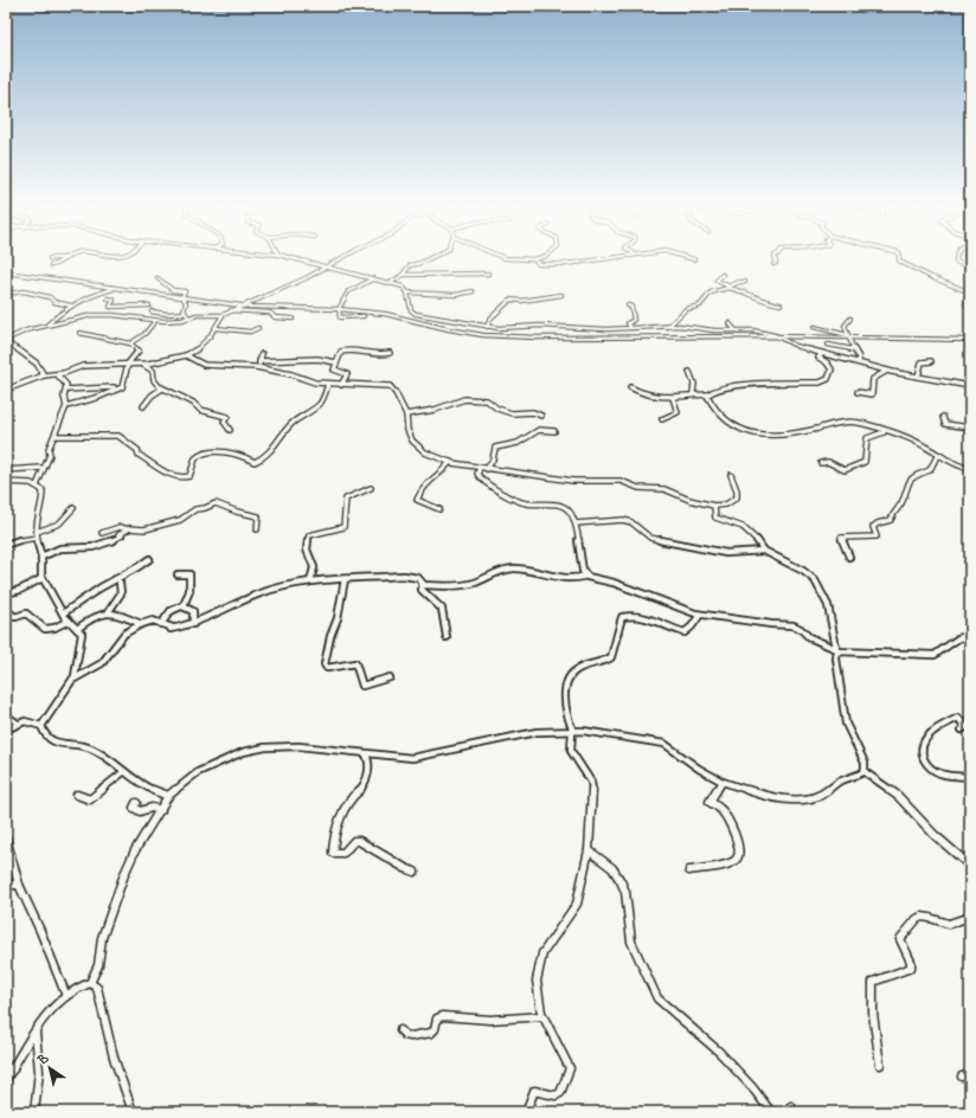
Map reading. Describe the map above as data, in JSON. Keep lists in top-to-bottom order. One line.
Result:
{"north":"top left"}
